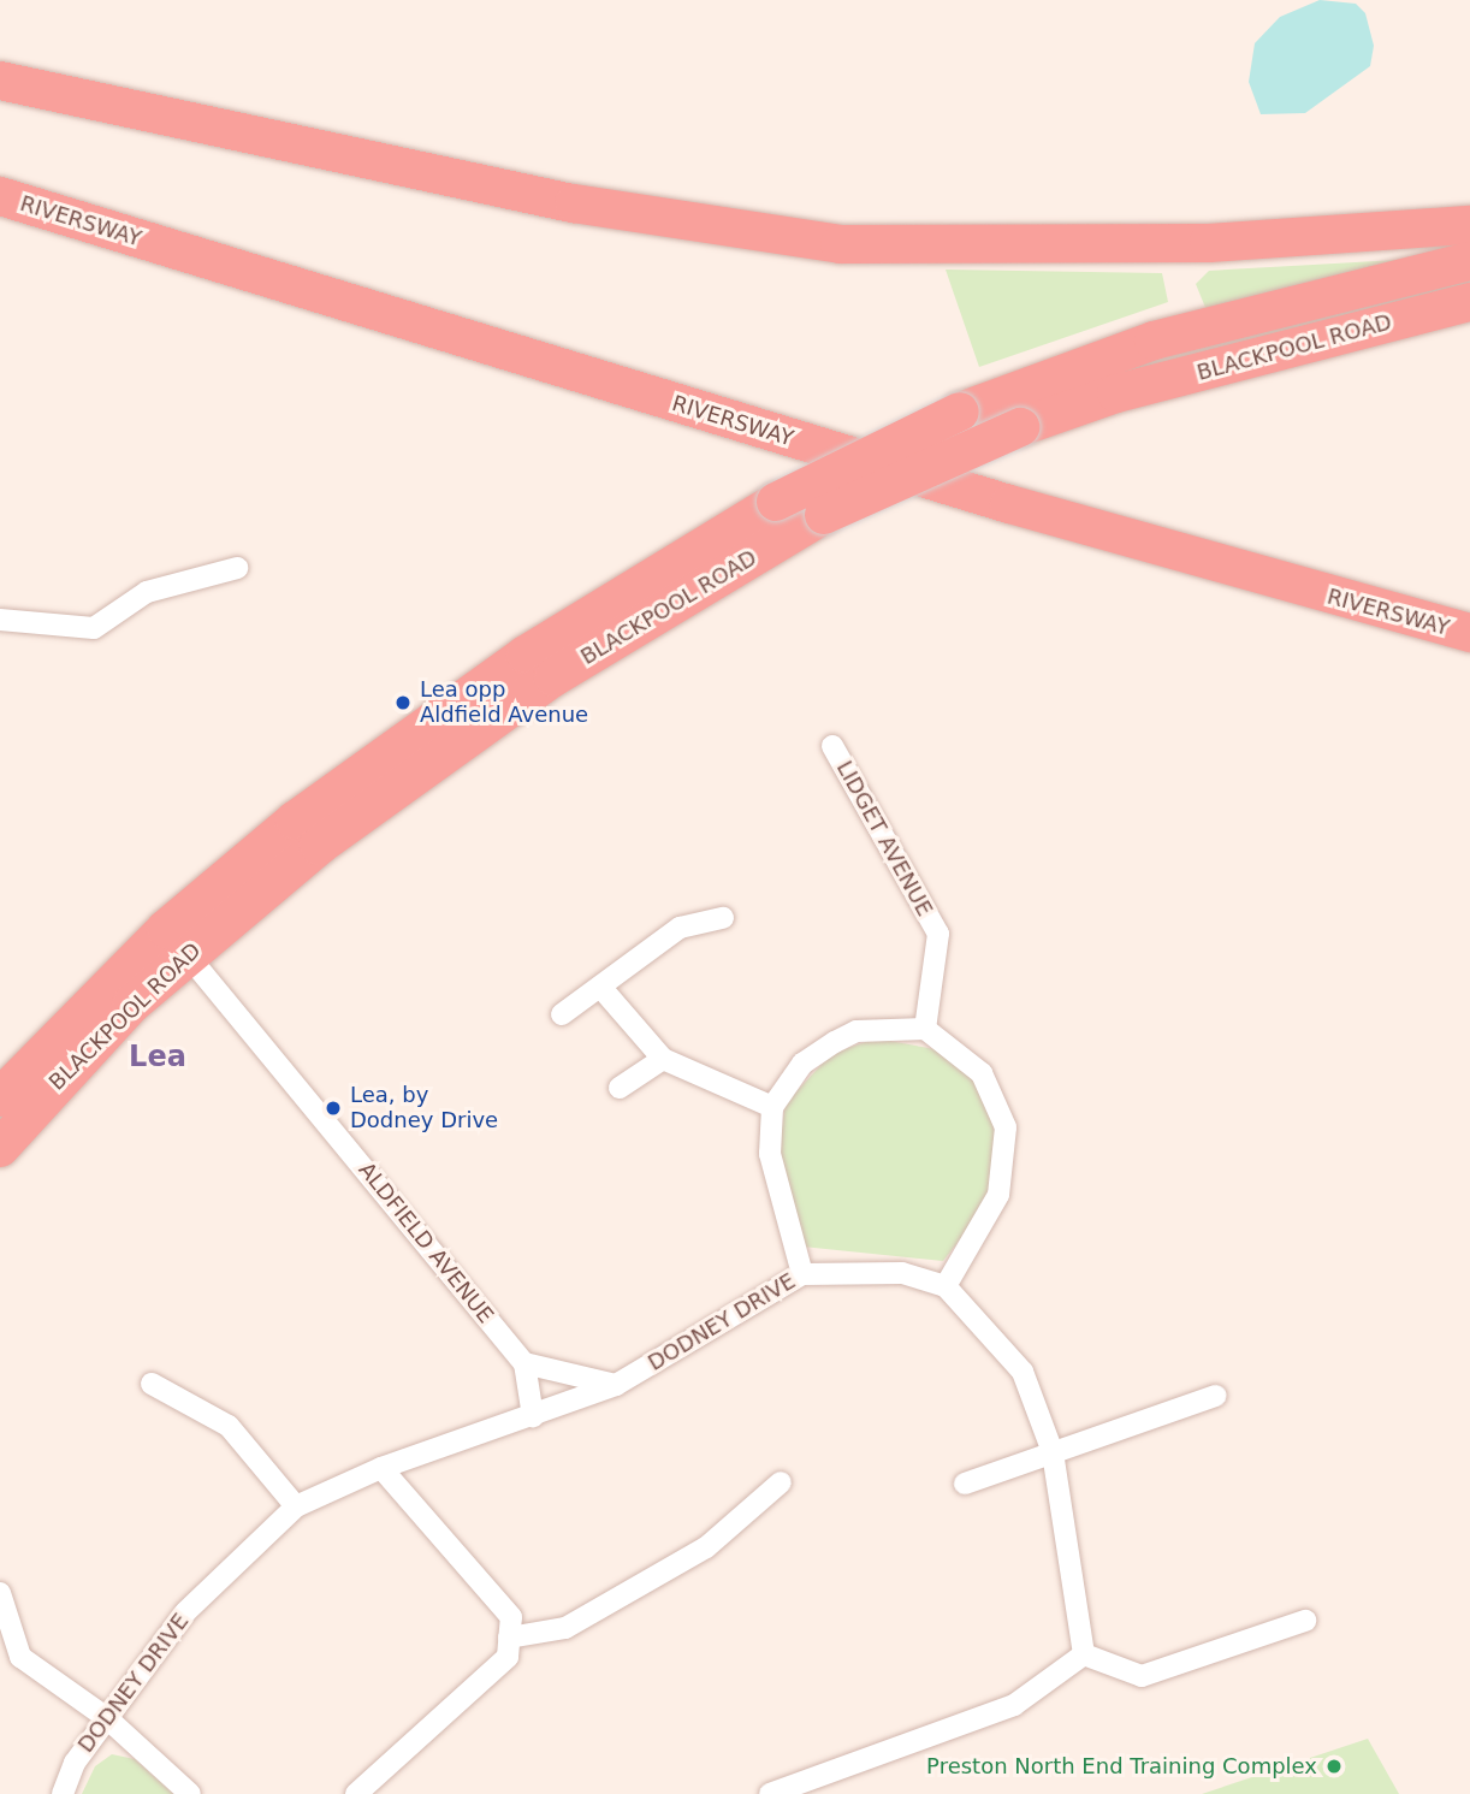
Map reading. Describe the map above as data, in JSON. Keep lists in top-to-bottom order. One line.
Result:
{"streets":{"highway":["RIVERSWAY","BLACKPOOL ROAD"],"street":["LIDGET AVENUE","ALDFIELD AVENUE","DODNEY DRIVE"]},"crossings":[["BLACKPOOL ROAD","ALDFIELD AVENUE"],["LIDGET AVENUE","DODNEY DRIVE"]],"districts":["Lea"],"places":["Lea opp Aldfield Avenue","Lea, by Dodney Drive","Preston North End Training Complex"]}
